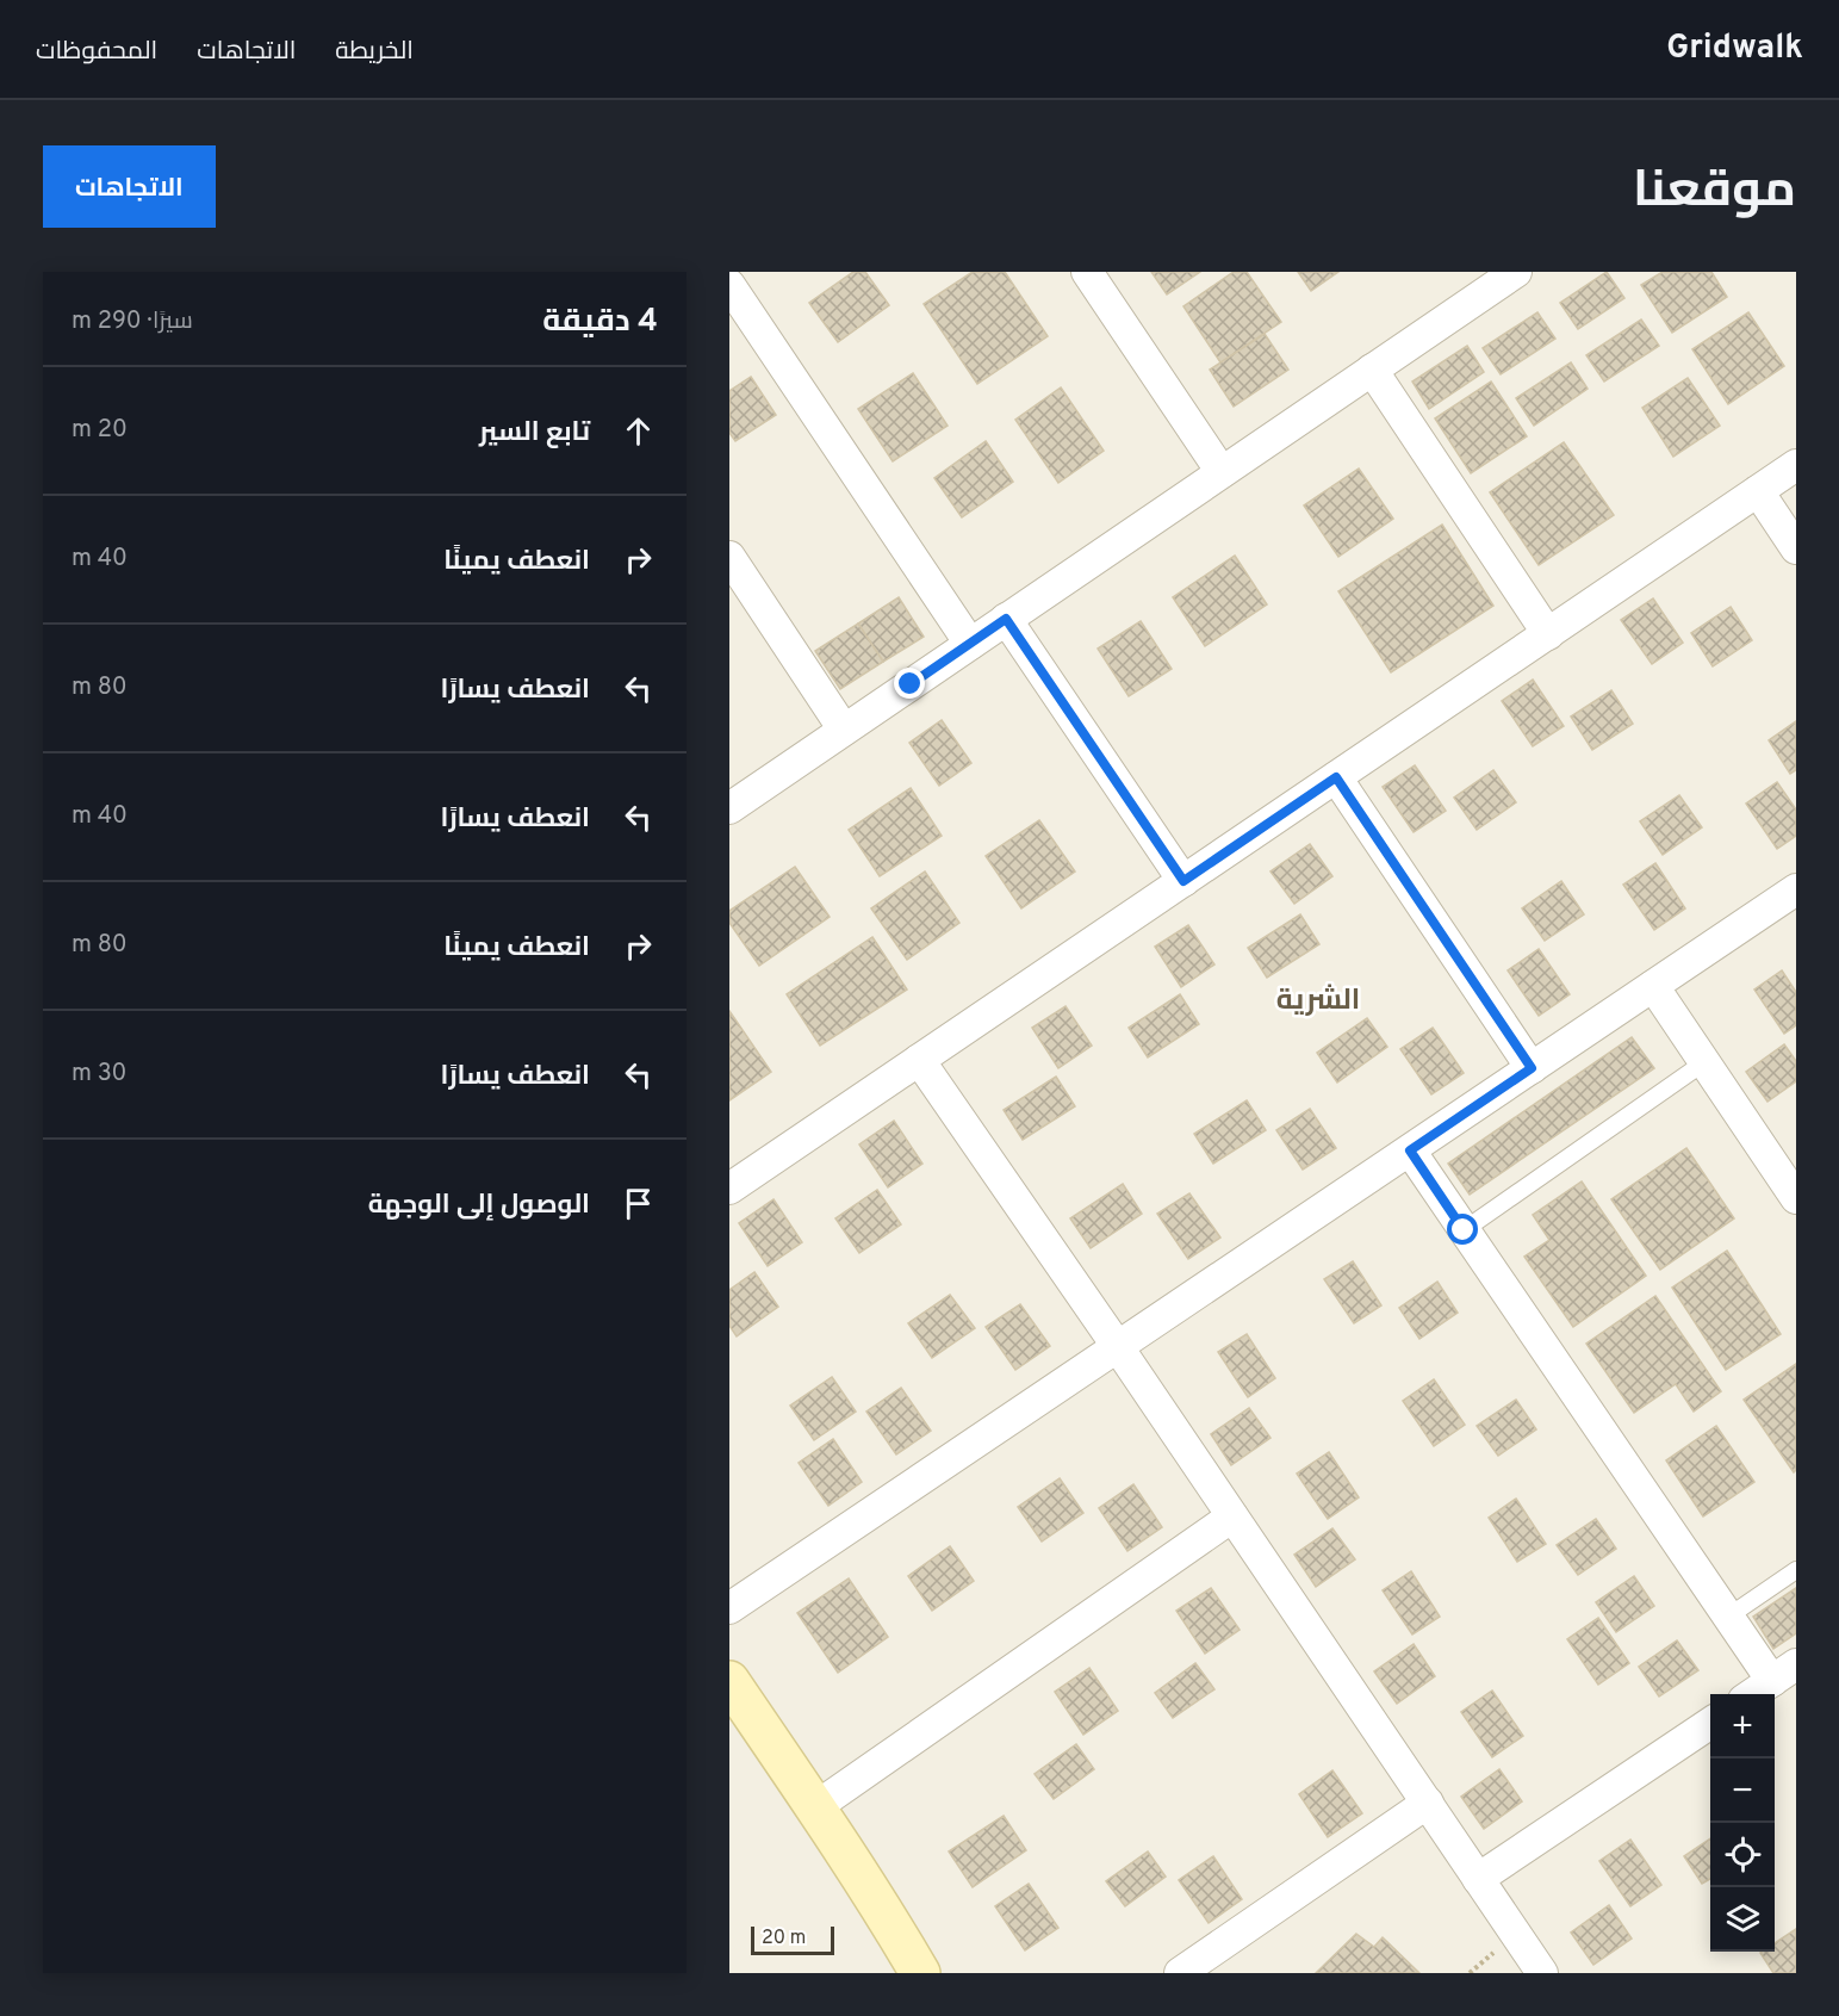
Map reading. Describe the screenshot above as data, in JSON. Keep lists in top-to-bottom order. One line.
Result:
{"districts":["الشرية"],"scale_bar":"20 m","page":{"header":"Gridwalk","nav":["الخريطة","الاتجاهات","المحفوظات"],"title":"موقعنا","buttons":"الاتجاهات","heading":["4 دقيقة","سيرًا · 290 m"],"list":[["تابع السير","20 m"],["انعطف يمينًا","40 m"],["انعطف يسارًا","80 m"],["انعطف يسارًا","40 m"],["انعطف يمينًا","80 m"],["انعطف يسارًا","30 m"],"الوصول إلى الوجهة"],"map_buttons":["+","−"],"scale":"20 m"}}
